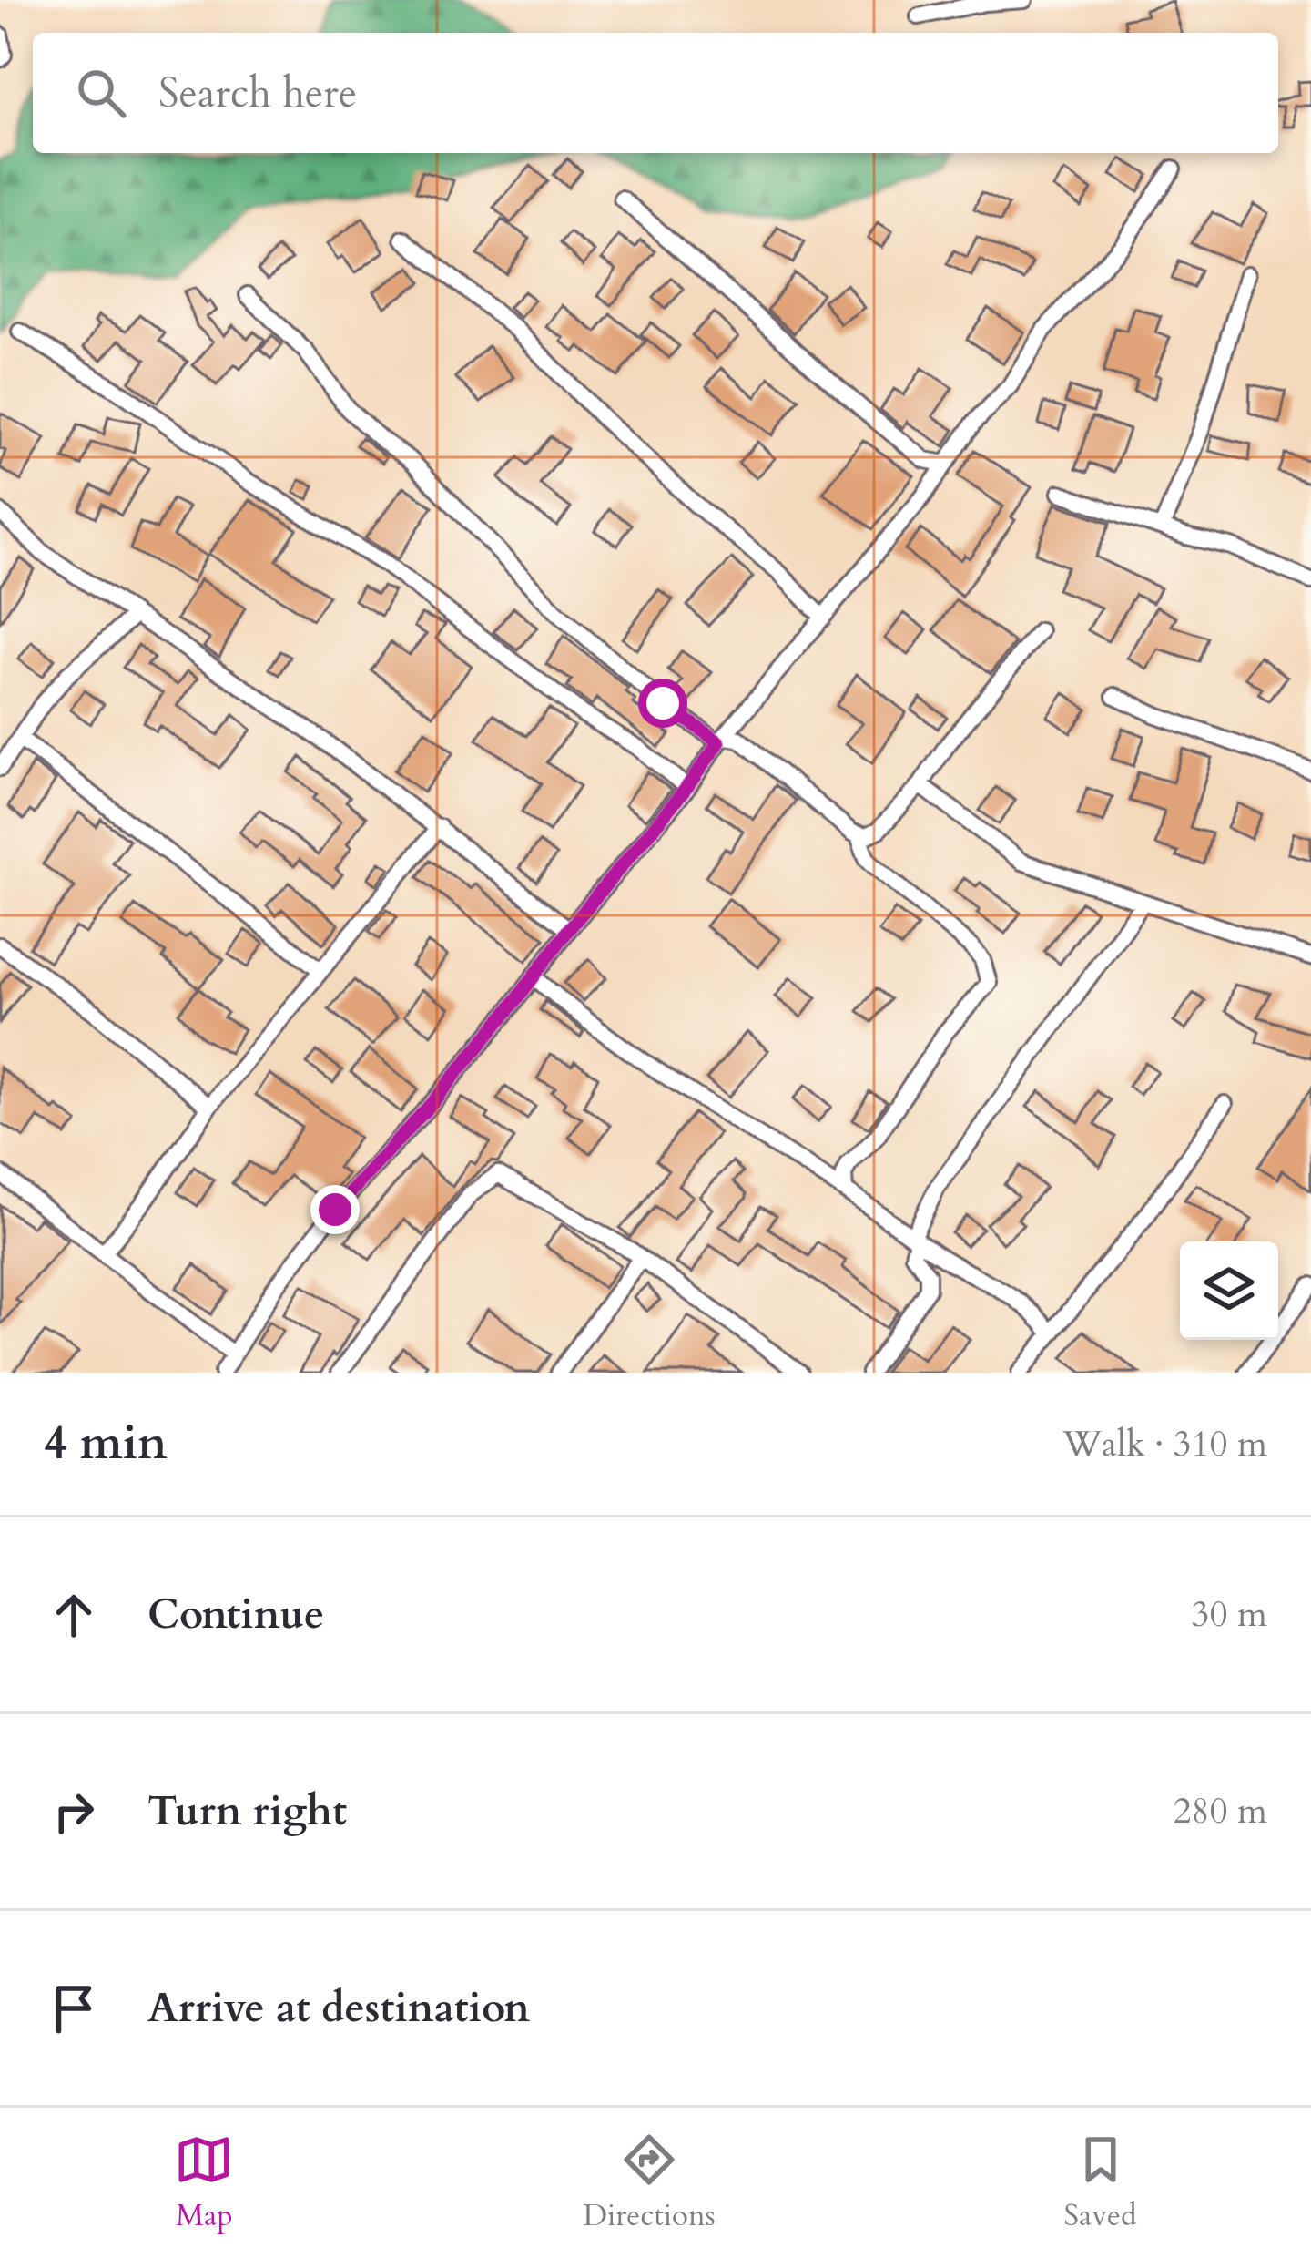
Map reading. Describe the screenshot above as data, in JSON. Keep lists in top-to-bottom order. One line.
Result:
{"page":{"search":"Search here","heading":["4 min","Walk · 310 m"],"list":[["Continue","30 m"],["Turn right","280 m"],"Arrive at destination"],"nav":["Map","Directions","Saved"]}}
